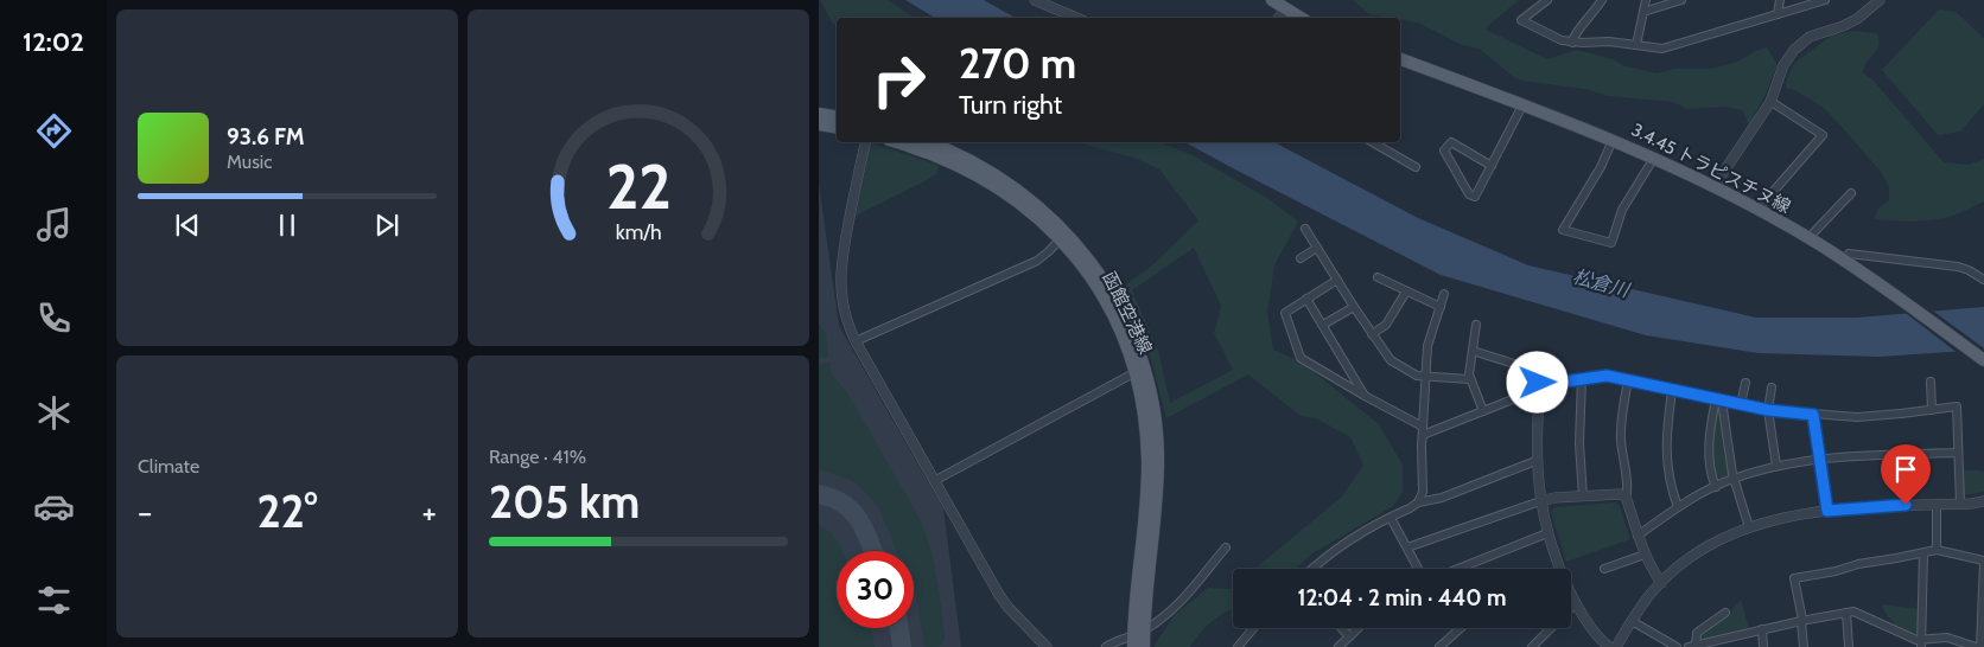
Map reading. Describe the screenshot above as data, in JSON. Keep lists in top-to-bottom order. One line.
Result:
{"streets":{"main road":["3.4.45 トラピスチヌ線","函館空港線"]},"water":["松倉川"],"page":{"tabs":"12:02","turn":["270 m","Turn right"],"song":["93.6 FM","Music"],"tile":["Climate",["Range · 41%","205 km"]],"heat":["−","22°","+"],"limit":"30","trip":"12:04 · 2 min · 440 m","gauge":["22","km/h"]}}
